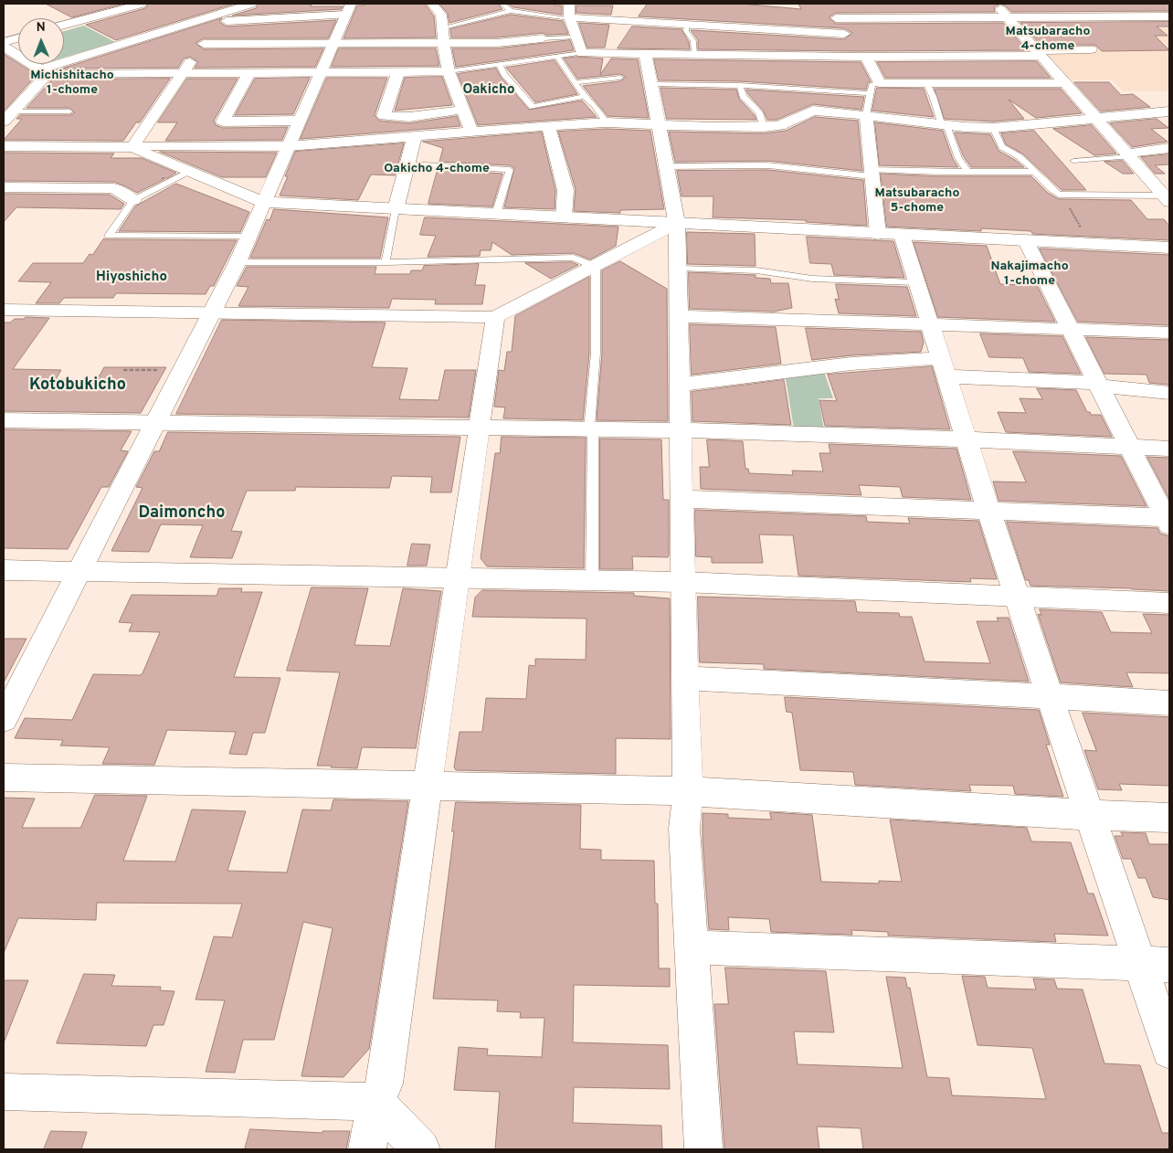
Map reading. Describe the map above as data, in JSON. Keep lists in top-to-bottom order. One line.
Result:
{"districts":["Matsubaracho 4-chome","Michishitacho 1-chome","Oakicho","Oakicho 4-chome","Matsubaracho 5-chome","Nakajimacho 1-chome","Hiyoshicho","Kotobukicho","Daimoncho"],"north":"top"}
